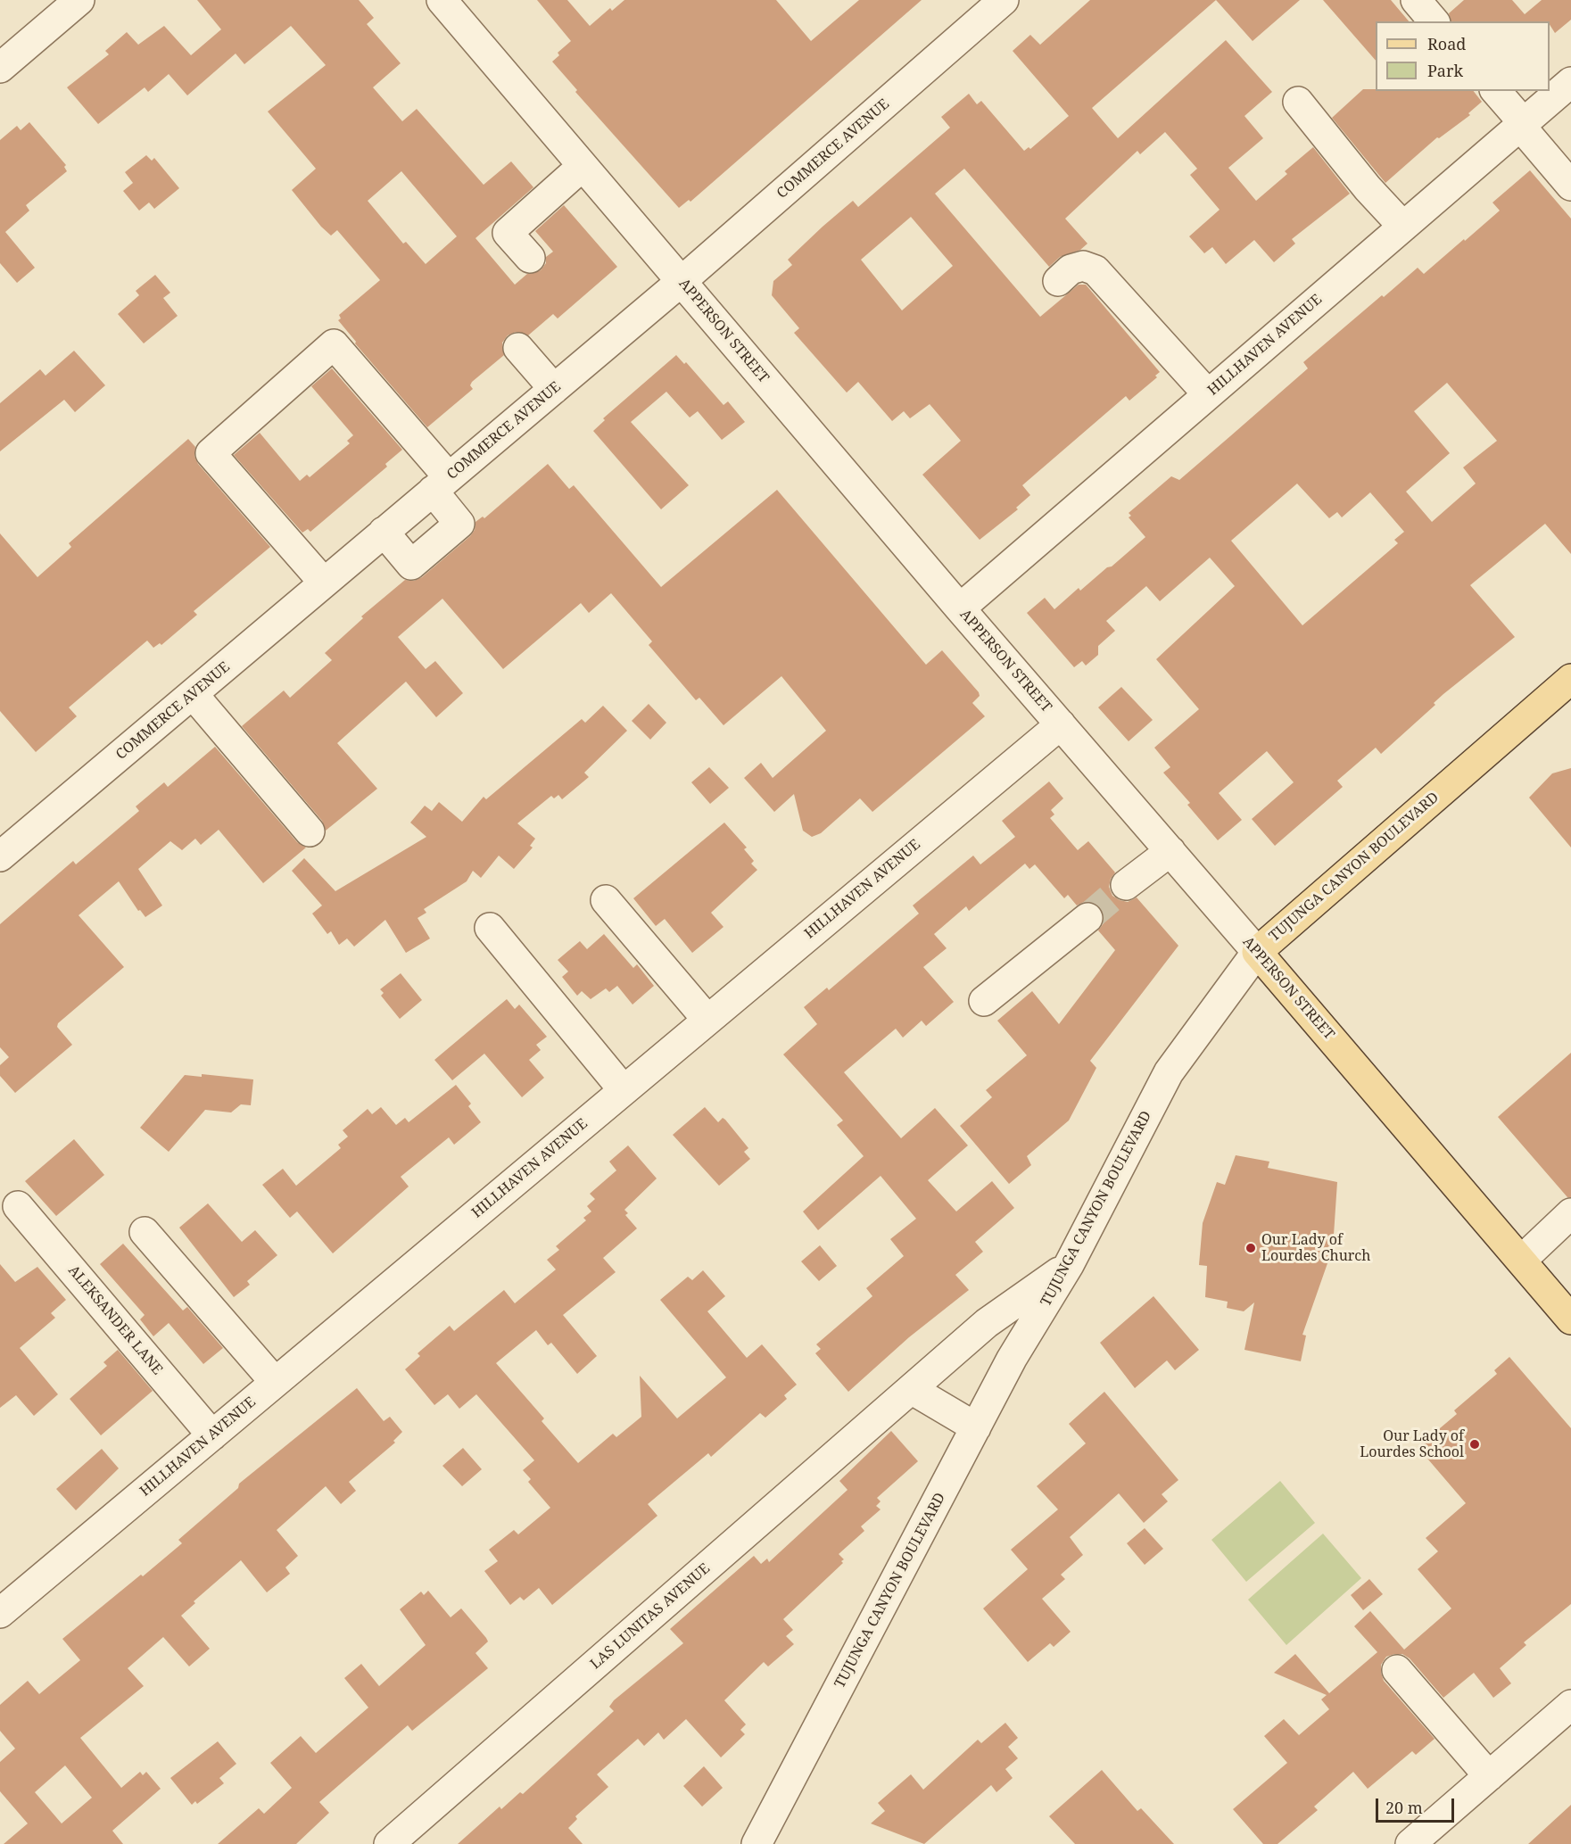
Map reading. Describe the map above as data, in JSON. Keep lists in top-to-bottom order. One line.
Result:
{"streets":{"main road":["APPERSON STREET","TUJUNGA CANYON BOULEVARD"],"street":["COMMERCE AVENUE","HILLHAVEN AVENUE","ALEKSANDER LANE","LAS LUNITAS AVENUE"]},"crossings":[["COMMERCE AVENUE","APPERSON STREET"],["APPERSON STREET","HILLHAVEN AVENUE"],["APPERSON STREET","TUJUNGA CANYON BOULEVARD"],["HILLHAVEN AVENUE","ALEKSANDER LANE"],["TUJUNGA CANYON BOULEVARD","LAS LUNITAS AVENUE"]],"places":["Our Lady of Lourdes Church","Our Lady of Lourdes School"],"legend":["Road","Park"],"scale_bar":"20 m"}
